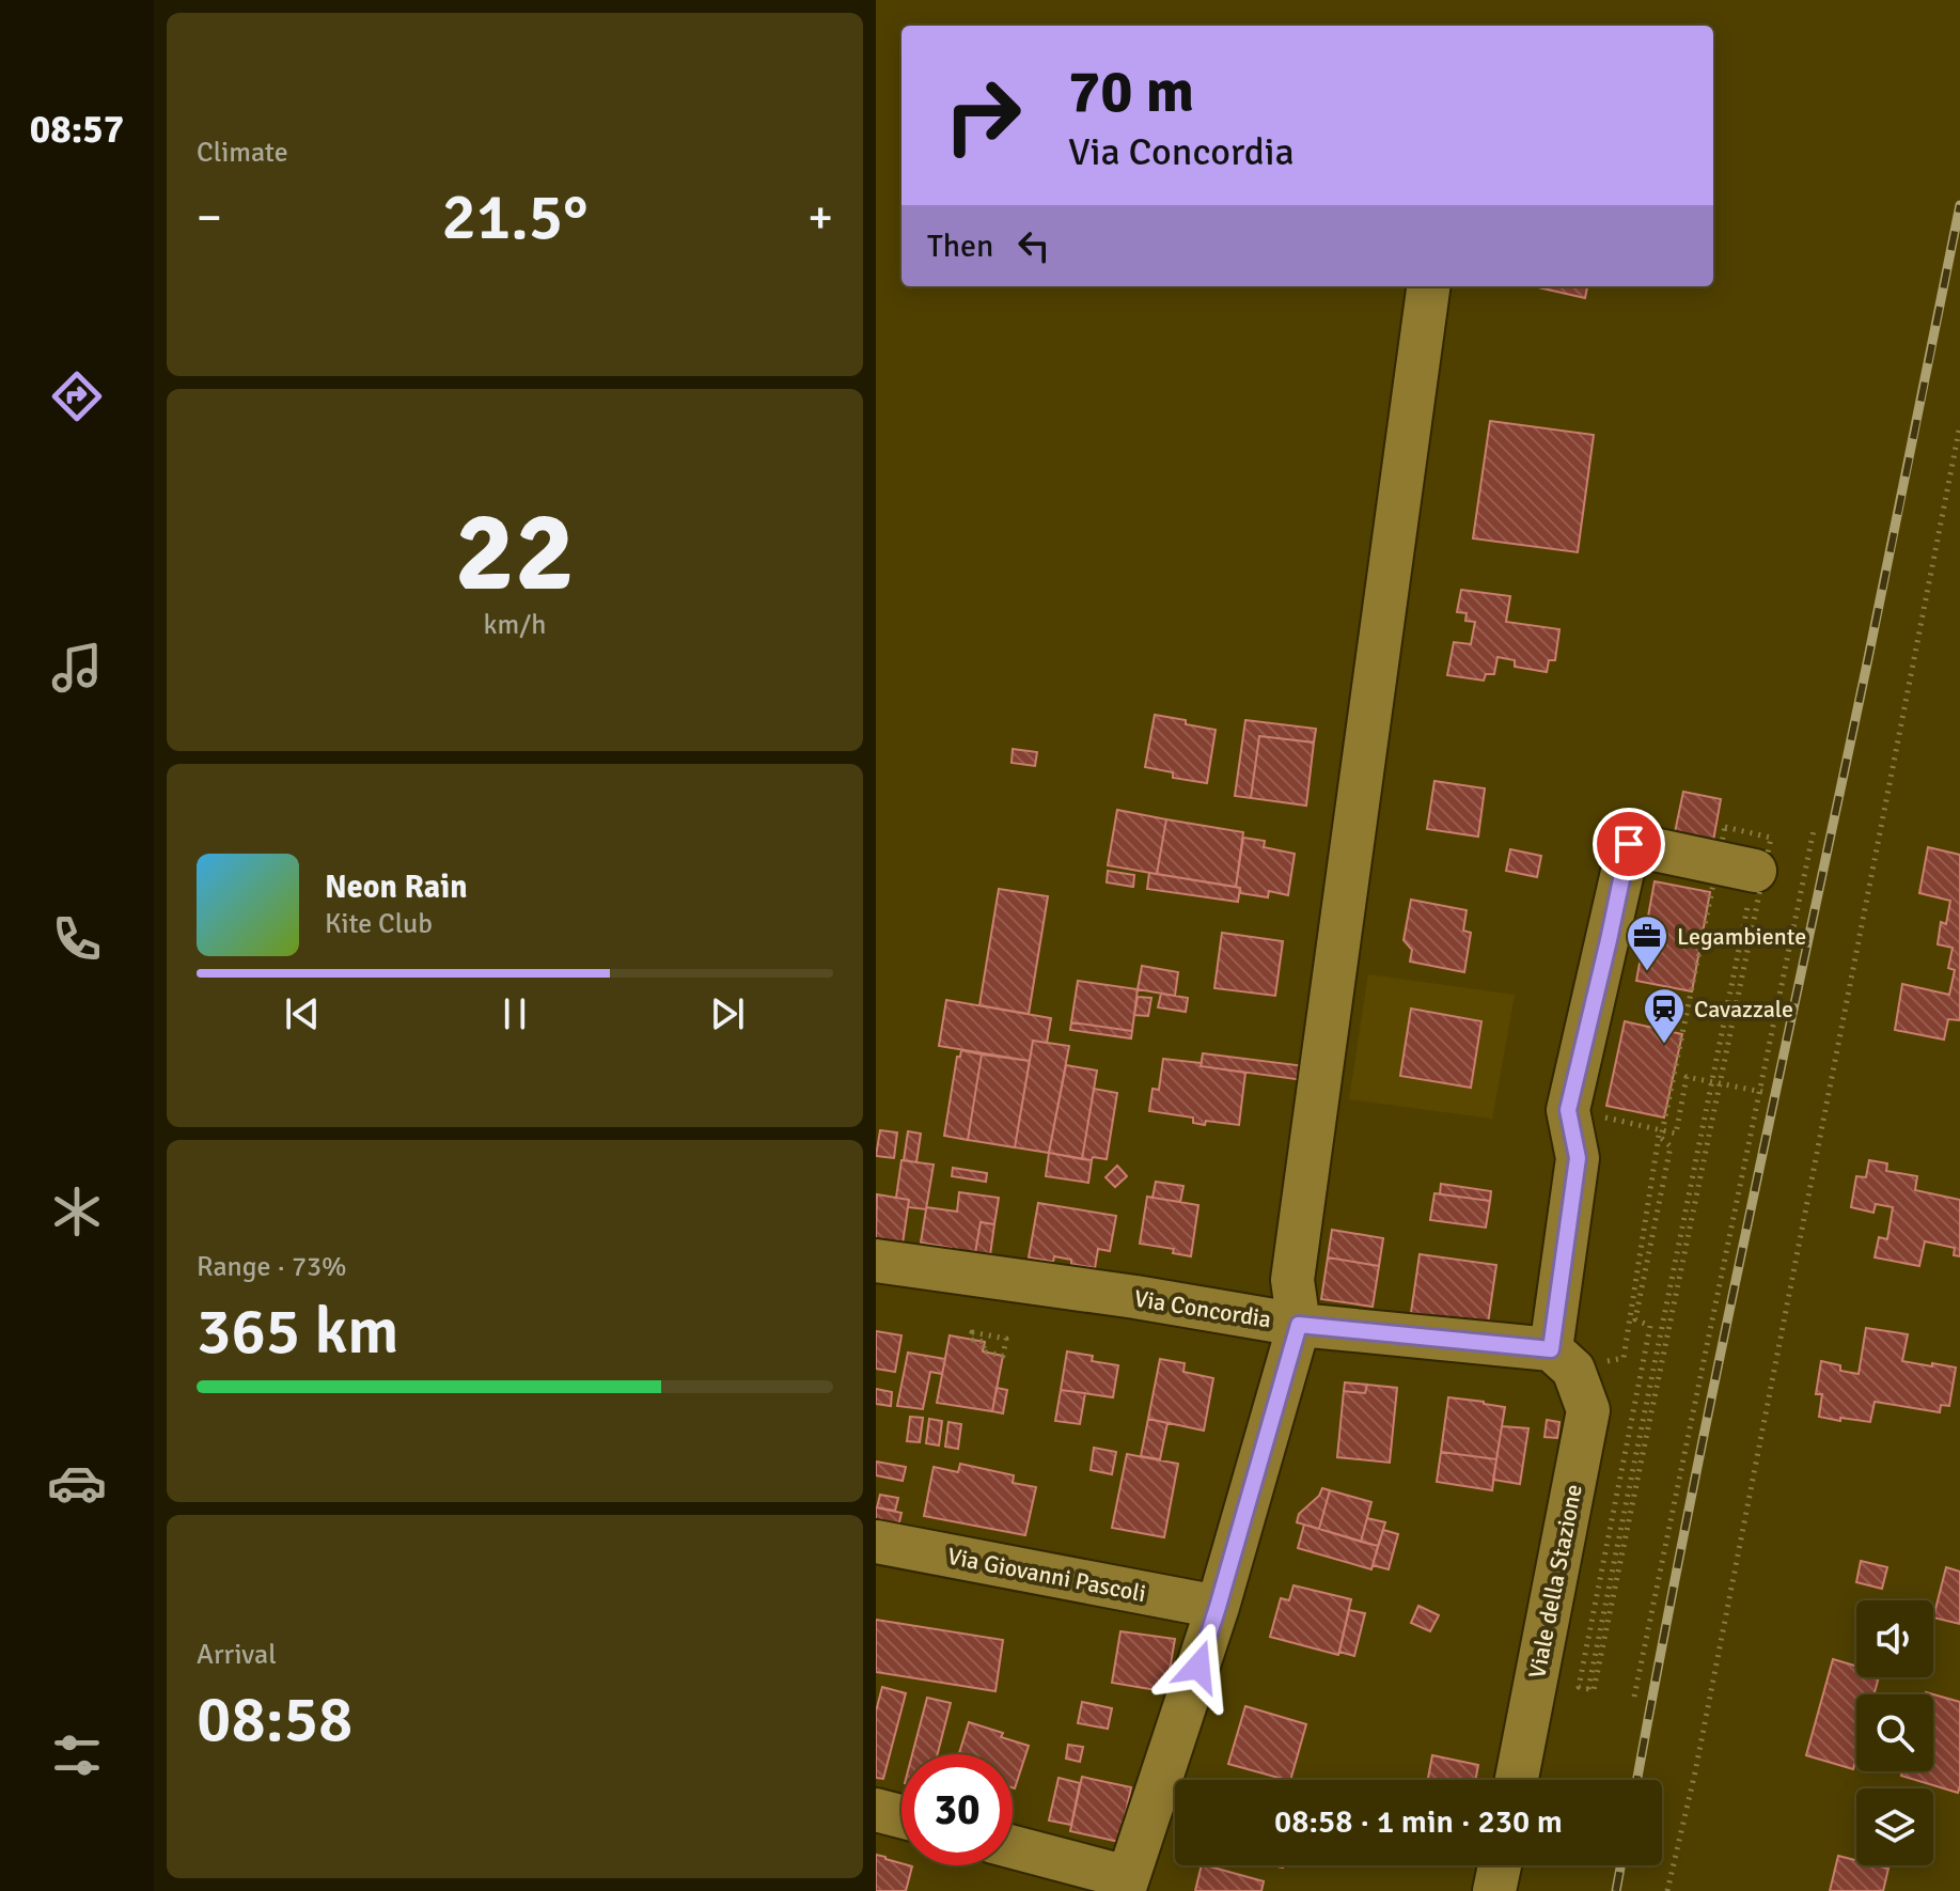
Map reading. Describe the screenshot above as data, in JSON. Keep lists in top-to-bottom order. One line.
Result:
{"streets":{"street":["Via Concordia","Via Giovanni Pascoli","Viale della Stazione"]},"crossings":[["Via Concordia","Viale della Stazione"]],"places":{"office":["Legambiente"],"station":["Cavazzale"]},"page":{"tabs":"08:57","tile":["Climate",["22","km/h"],["Range · 73%","365 km"],["Arrival","08:58"]],"turn":["70 m","Via Concordia"],"heat":["−","21.5°","+"],"then":"Then","song":["Neon Rain","Kite Club"],"limit":"30","trip":"08:58 · 1 min · 230 m"}}
